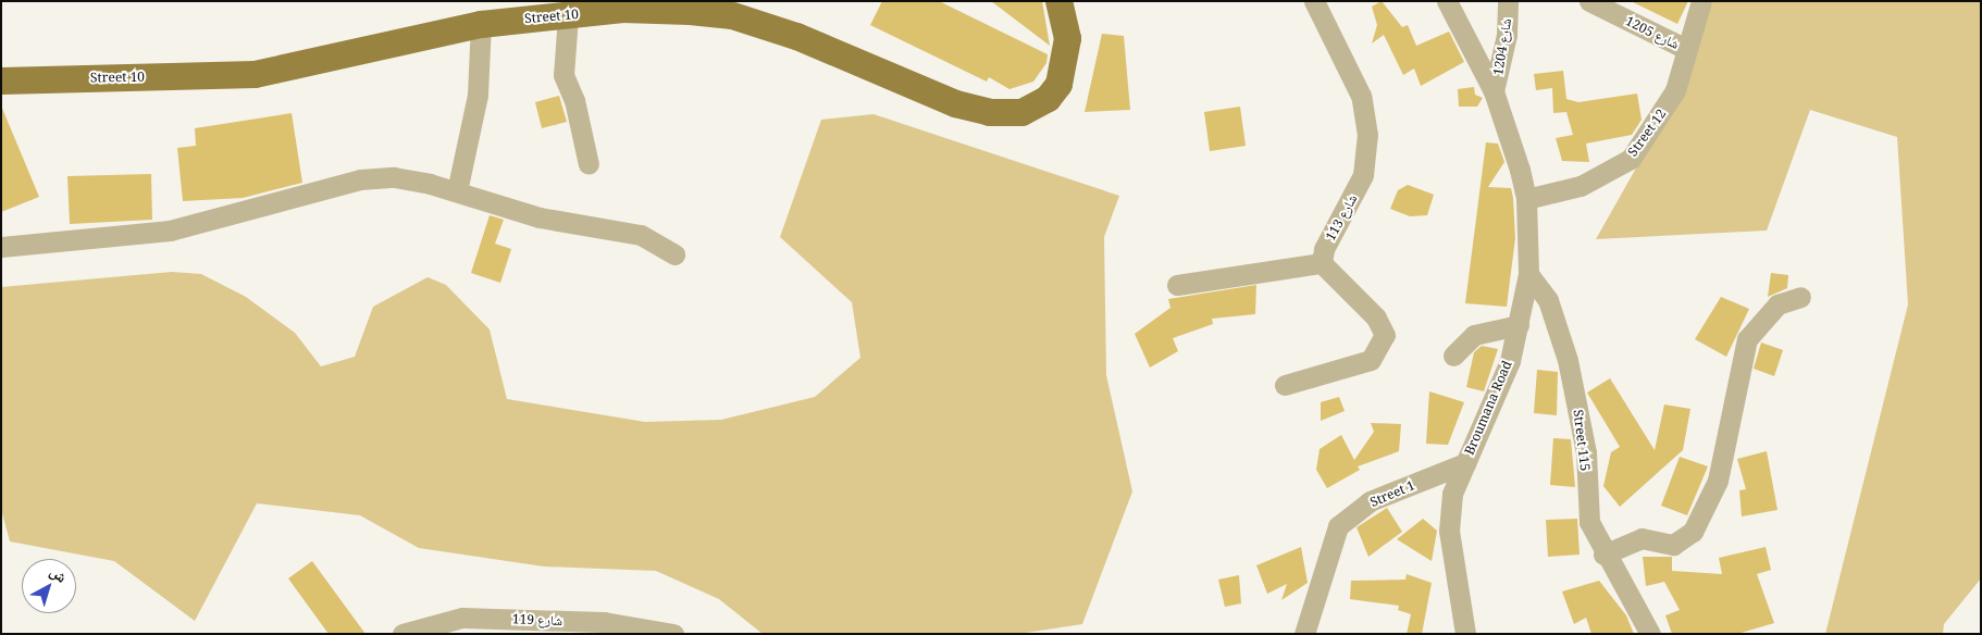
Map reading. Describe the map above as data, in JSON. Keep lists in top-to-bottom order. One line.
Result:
{"streets":{"main road":["Street 10"],"street":["شارع 1205","شارع 1204","Street 12","شارع 113","Broumana Road","Street 115","Street 1","شارع 119"]},"crossings":[["شارع 1205","Street 12"],["شارع 1204","Broumana Road"],["Street 12","Broumana Road"],["Broumana Road","Street 115"],["Broumana Road","Street 1"]],"north":"top right"}
